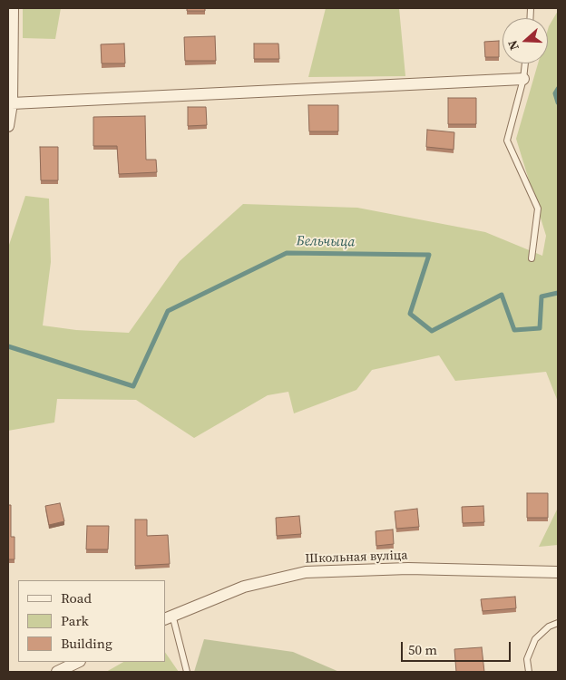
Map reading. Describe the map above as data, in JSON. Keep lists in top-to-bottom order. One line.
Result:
{"streets":{"street":["Школьная вуліца"]},"water":["Бельчыца"],"legend":["Road","Park","Building"],"scale_bar":"50 m","north":"left"}
